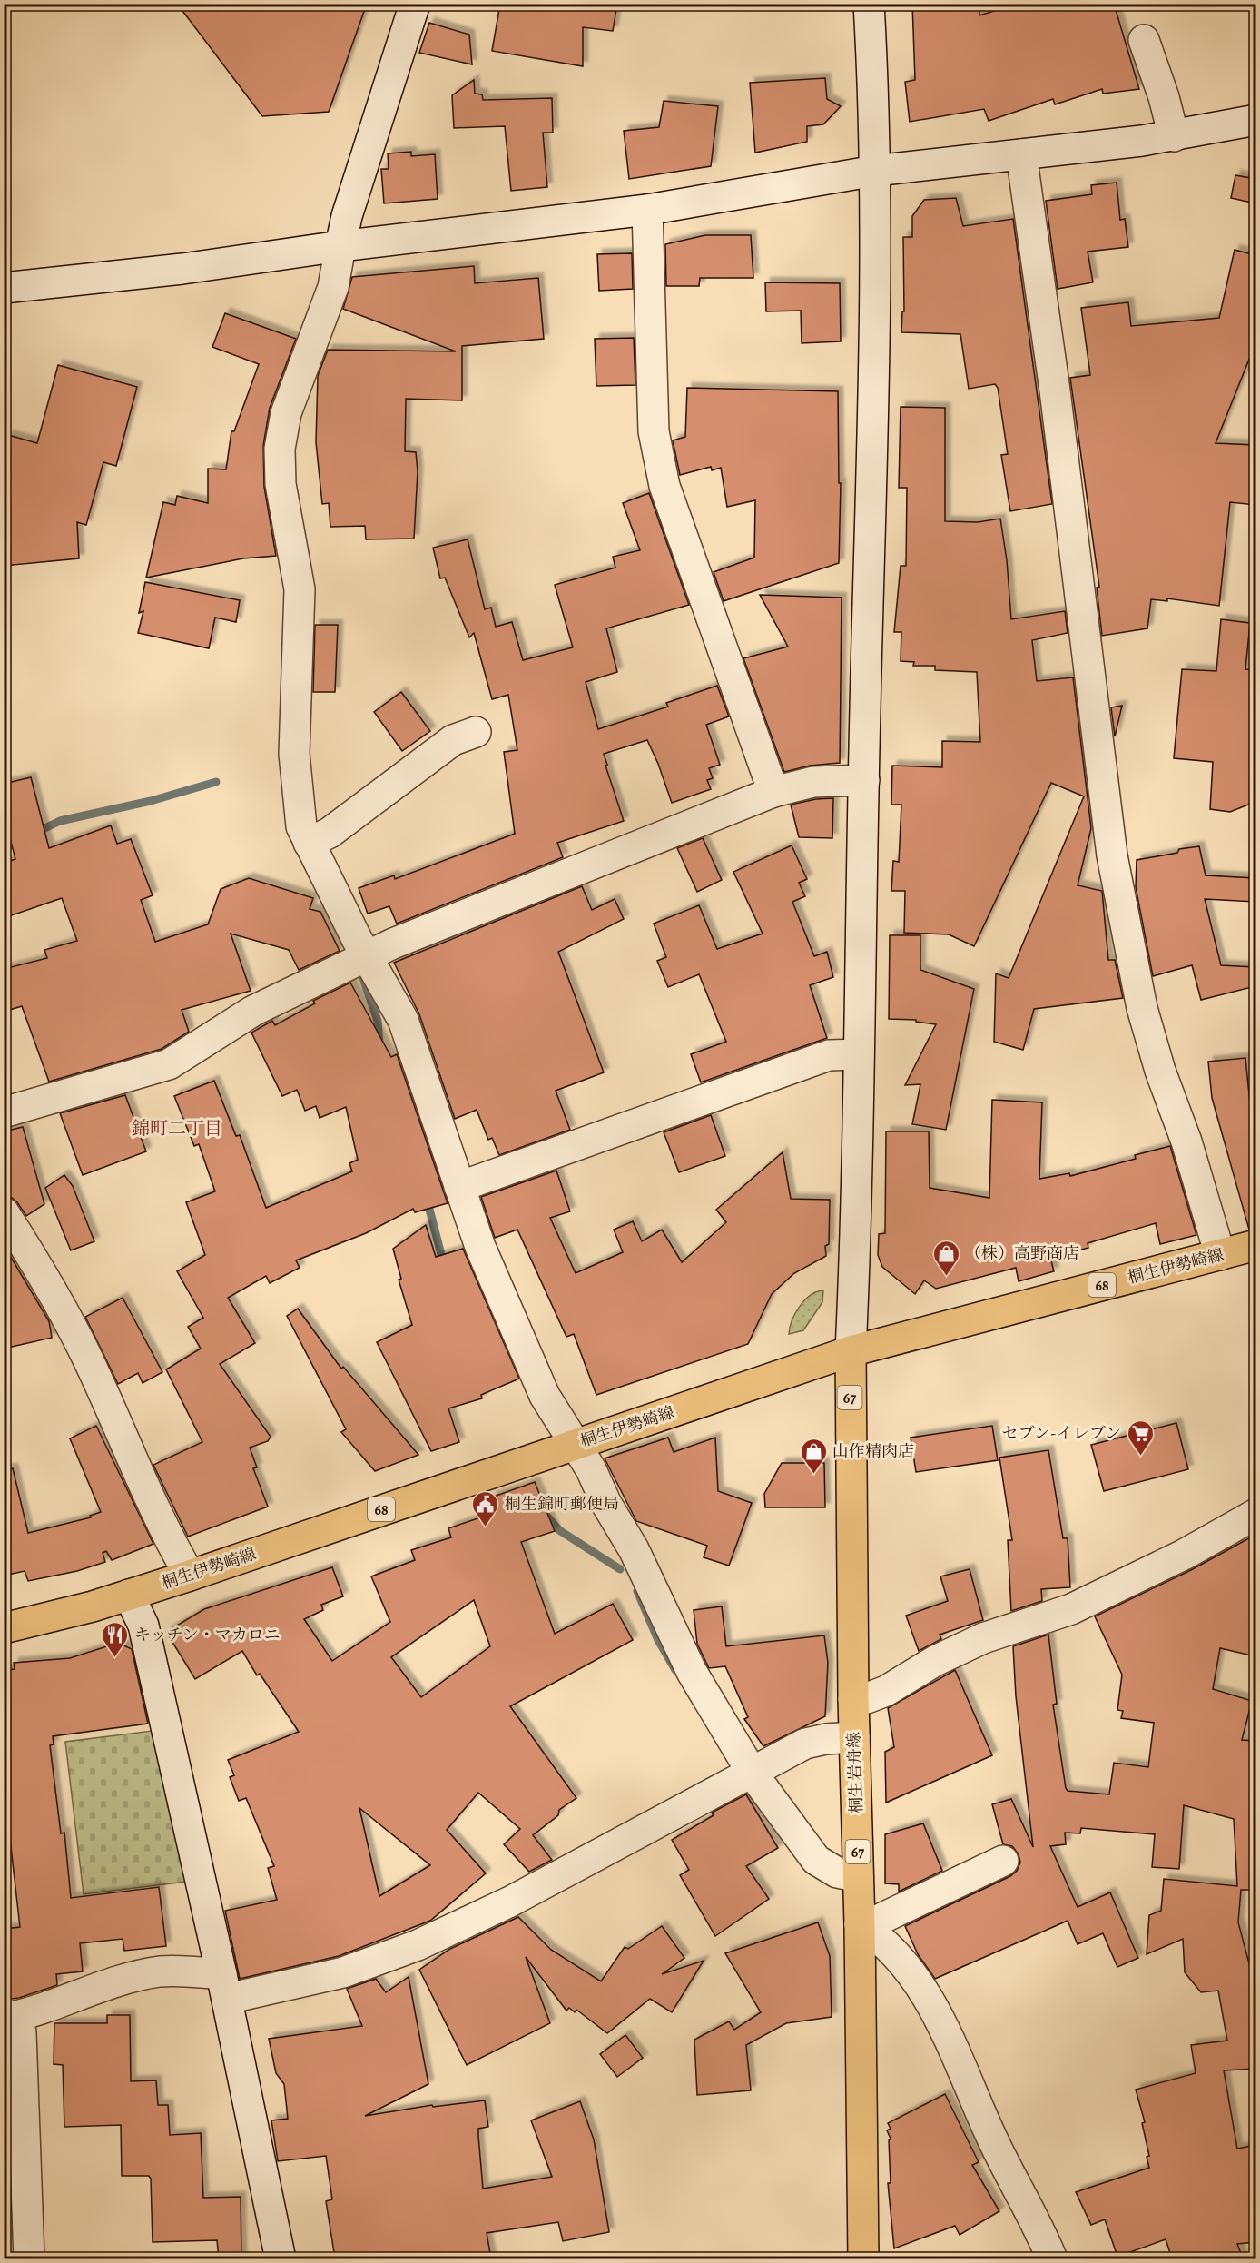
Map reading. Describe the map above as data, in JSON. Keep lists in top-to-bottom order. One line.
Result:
{"streets":{"main road":["桐生伊勢崎線","68","67","桐生岩舟線"]},"crossings":[["桐生伊勢崎線","桐生岩舟線"]],"districts":["錦町二丁目"],"places":{"shop":["（株）高野商店","山作精肉店"],"supermarket":["セブン-イレブン"],"public building":["桐生錦町郵便局"],"restaurant":["キッチン・マカロニ"]}}
